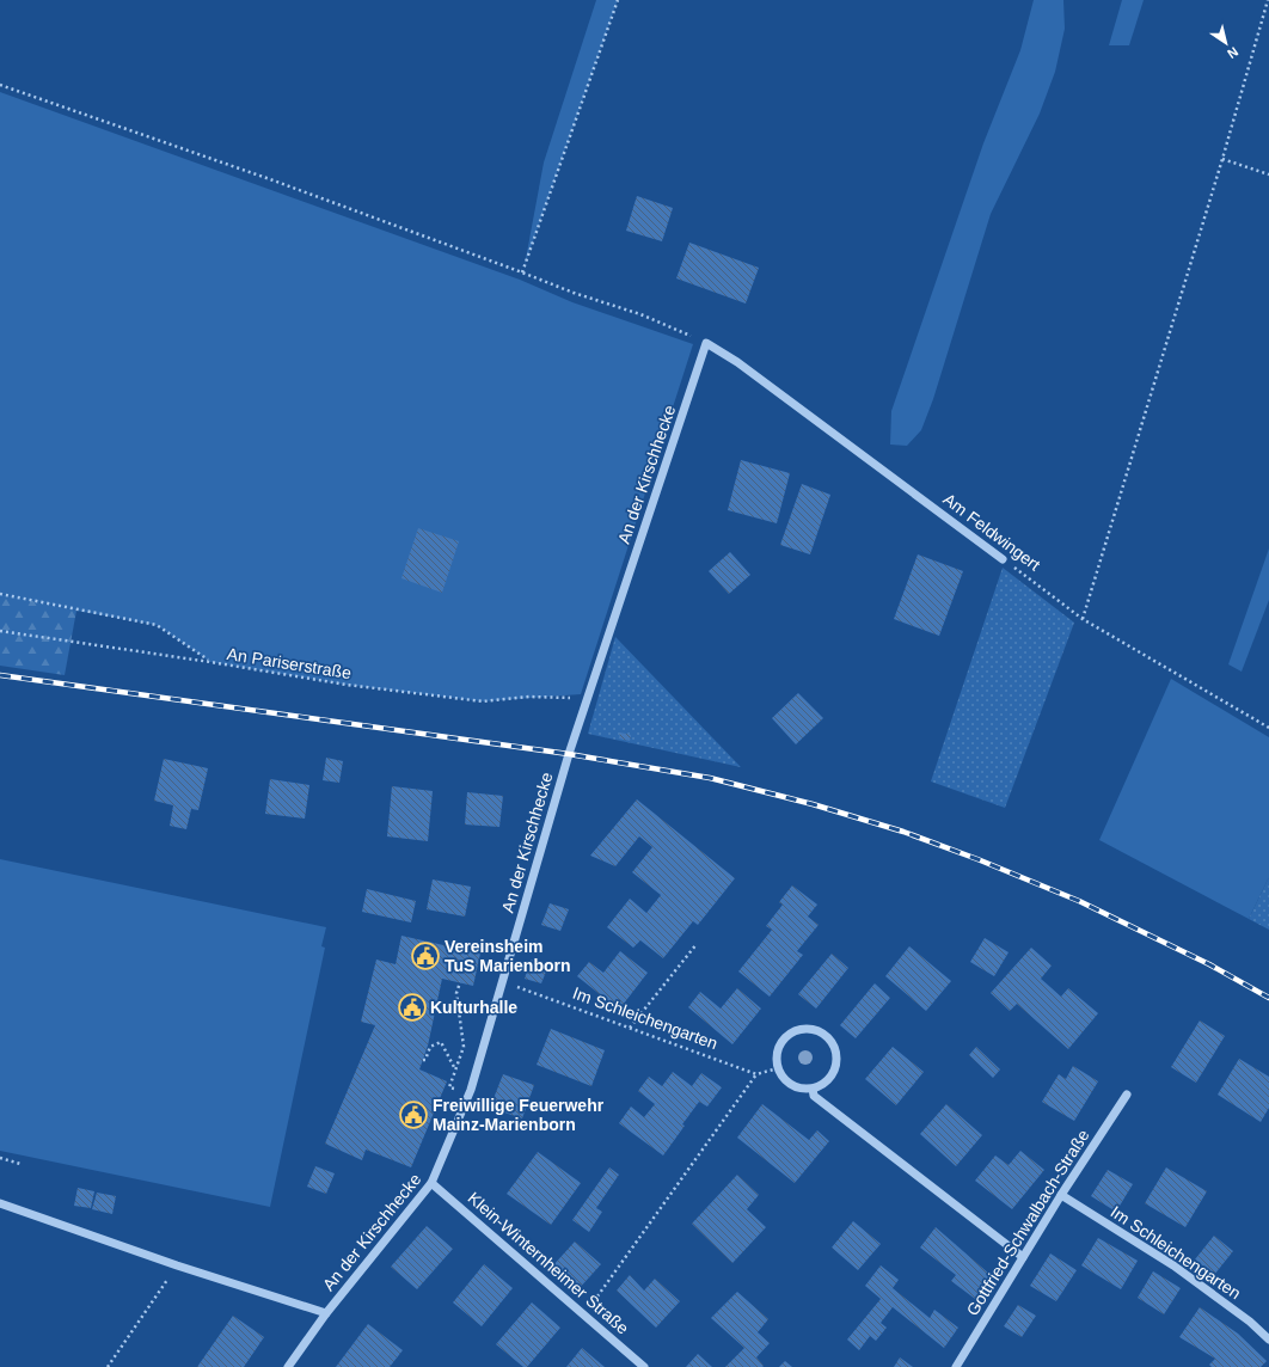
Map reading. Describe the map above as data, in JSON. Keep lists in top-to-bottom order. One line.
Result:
{"streets":{"street":["An der Kirschhecke","Am Feldwingert","Im Schleichengarten","Gottfried-Schwalbach-Straße","Klein-Winternheimer Straße"],"path":["An Pariserstraße"]},"crossings":[["An der Kirschhecke","Am Feldwingert"],["An der Kirschhecke","An Pariserstraße"],["An der Kirschhecke","Im Schleichengarten"],["An der Kirschhecke","Klein-Winternheimer Straße"],["Im Schleichengarten","Gottfried-Schwalbach-Straße"]],"places":{"public building":["Vereinsheim TuS Marienborn","Kulturhalle","Freiwillige Feuerwehr Mainz-Marienborn"]},"north":"bottom right"}
